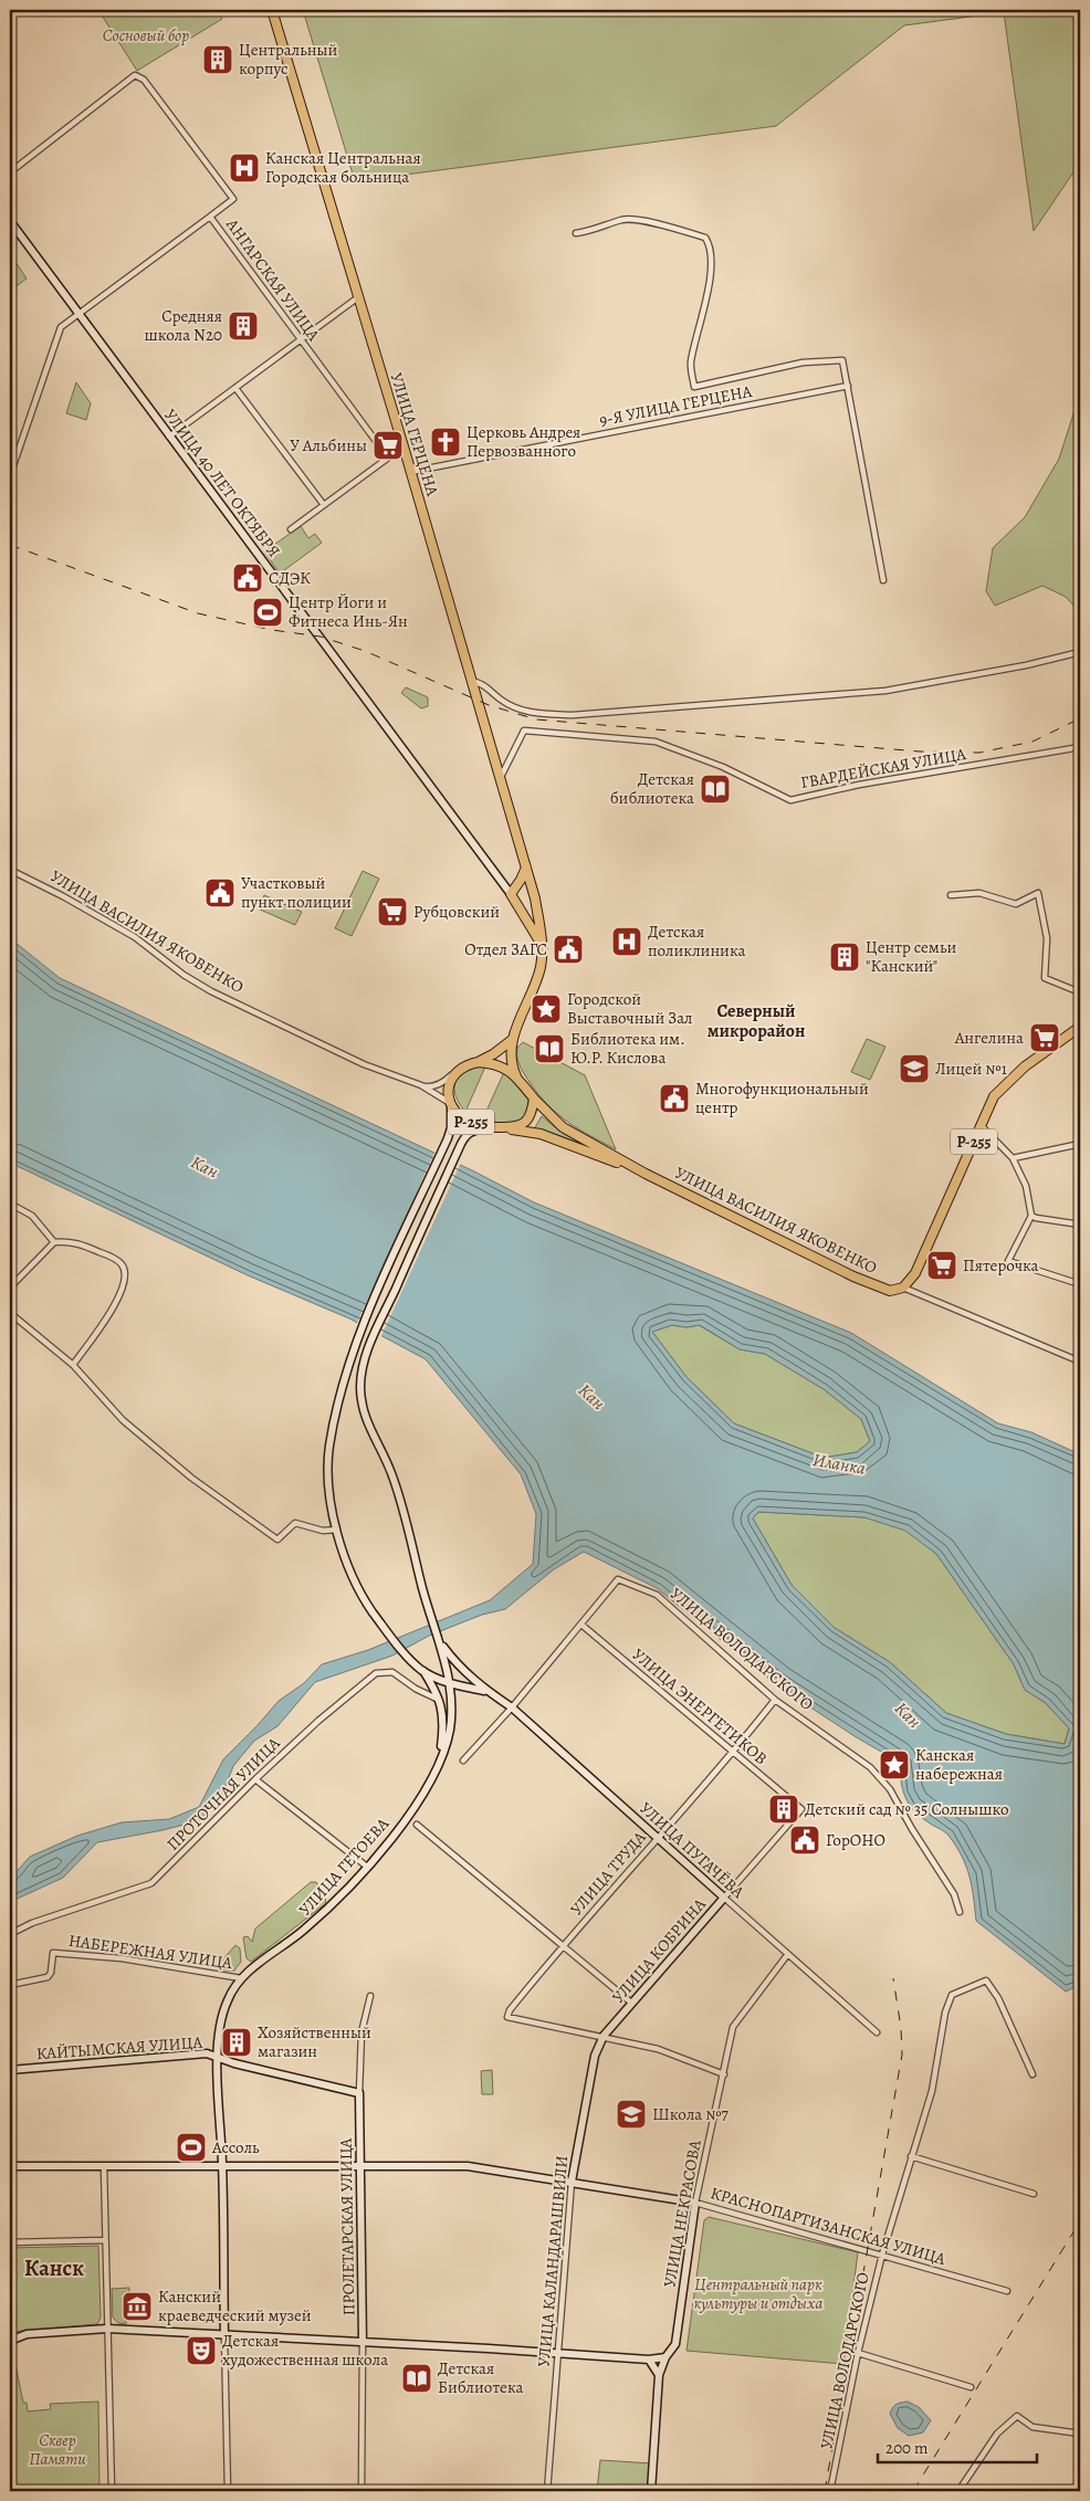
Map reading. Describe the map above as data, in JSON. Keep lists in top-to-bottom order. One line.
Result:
{"streets":{"main road":["УЛИЦА ГЕРЦЕНА","УЛИЦА 40 ЛЕТ ОКТЯБРЯ","УЛИЦА ВАСИЛИЯ ЯКОВЕНКО","Р-255","УЛИЦА ПУГАЧЁВА","УЛИЦА ГЕТОЕВА","УЛИЦА КОБРИНА","КАЙТЫМСКАЯ УЛИЦА","УЛИЦА НЕКРАСОВА","КРАСНОПАРТИЗАНСКАЯ УЛИЦА","ПРОЛЕТАРСКАЯ УЛИЦА","УЛИЦА КАЛАНДАРАШВИЛИ"],"street":["АНГАРСКАЯ УЛИЦА","9-Я УЛИЦА ГЕРЦЕНА","ГВАРДЕЙСКАЯ УЛИЦА","УЛИЦА ВОЛОДАРСКОГО","УЛИЦА ЭНЕРГЕТИКОВ","ПРОТОЧНАЯ УЛИЦА","УЛИЦА ТРУДА","НАБЕРЕЖНАЯ УЛИЦА"]},"crossings":[["9-Я УЛИЦА ГЕРЦЕНА","УЛИЦА ГЕРЦЕНА"],["УЛИЦА ГЕРЦЕНА","ГВАРДЕЙСКАЯ УЛИЦА"],["УЛИЦА ВАСИЛИЯ ЯКОВЕНКО","Р-255"],["Р-255","УЛИЦА ПУГАЧЁВА"],["УЛИЦА ВОЛОДАРСКОГО","УЛИЦА ЭНЕРГЕТИКОВ"],["УЛИЦА ВОЛОДАРСКОГО","УЛИЦА ТРУДА"],["УЛИЦА ВОЛОДАРСКОГО","КРАСНОПАРТИЗАНСКАЯ УЛИЦА"],["УЛИЦА ЭНЕРГЕТИКОВ","УЛИЦА ТРУДА"],["УЛИЦА ЭНЕРГЕТИКОВ","УЛИЦА КОБРИНА"],["УЛИЦА ПУГАЧЁВА","УЛИЦА ТРУДА"],["УЛИЦА ПУГАЧЁВА","УЛИЦА КОБРИНА"],["УЛИЦА ПУГАЧЁВА","УЛИЦА НЕКРАСОВА"],["УЛИЦА ГЕТОЕВА","НАБЕРЕЖНАЯ УЛИЦА"],["УЛИЦА ГЕТОЕВА","КАЙТЫМСКАЯ УЛИЦА"],["УЛИЦА ГЕТОЕВА","КРАСНОПАРТИЗАНСКАЯ УЛИЦА"],["УЛИЦА ТРУДА","УЛИЦА КОБРИНА"],["УЛИЦА ТРУДА","УЛИЦА КАЛАНДАРАШВИЛИ"],["УЛИЦА КОБРИНА","УЛИЦА КАЛАНДАРАШВИЛИ"],["КАЙТЫМСКАЯ УЛИЦА","ПРОЛЕТАРСКАЯ УЛИЦА"],["УЛИЦА НЕКРАСОВА","КРАСНОПАРТИЗАНСКАЯ УЛИЦА"],["КРАСНОПАРТИЗАНСКАЯ УЛИЦА","ПРОЛЕТАРСКАЯ УЛИЦА"],["КРАСНОПАРТИЗАНСКАЯ УЛИЦА","УЛИЦА КАЛАНДАРАШВИЛИ"]],"districts":["Северный микрорайон","Канск"],"water":["Кан","Иланка"],"parks":["Сосновый бор","Центральный парк культуры и отдыха","Сквер Памяти"],"places":{"building":["Центральный корпус","Средняя школа N20","Центр семьи \"Канский\"","Детский сад № 35 Солнышко","Хозяйственный магазин"],"hospital":["Канская Центральная Городская больница","Детская поликлиника"],"church":["Церковь Андрея Первозванного"],"supermarket":["У Альбины","Рубцовский","Ангелина","Пятерочка"],"public building":["СДЭК","Участковый пункт полиции","Отдел ЗАГС","Многофункциональный центр","ГорОНО"],"sports":["Центр Йоги и Фитнеса Инь-Ян","Ассоль"],"library":["Детская библиотека","Библиотека им. Ю.Р. Кислова","Детская Библиотека"],"place":["Городской Выставочный Зал","Канская набережная"],"school or university":["Лицей №1","Школа №7"],"museum":["Канский краеведческий музей"],"theatre":["Детская художественная школа"]},"scale_bar":"200 m"}
